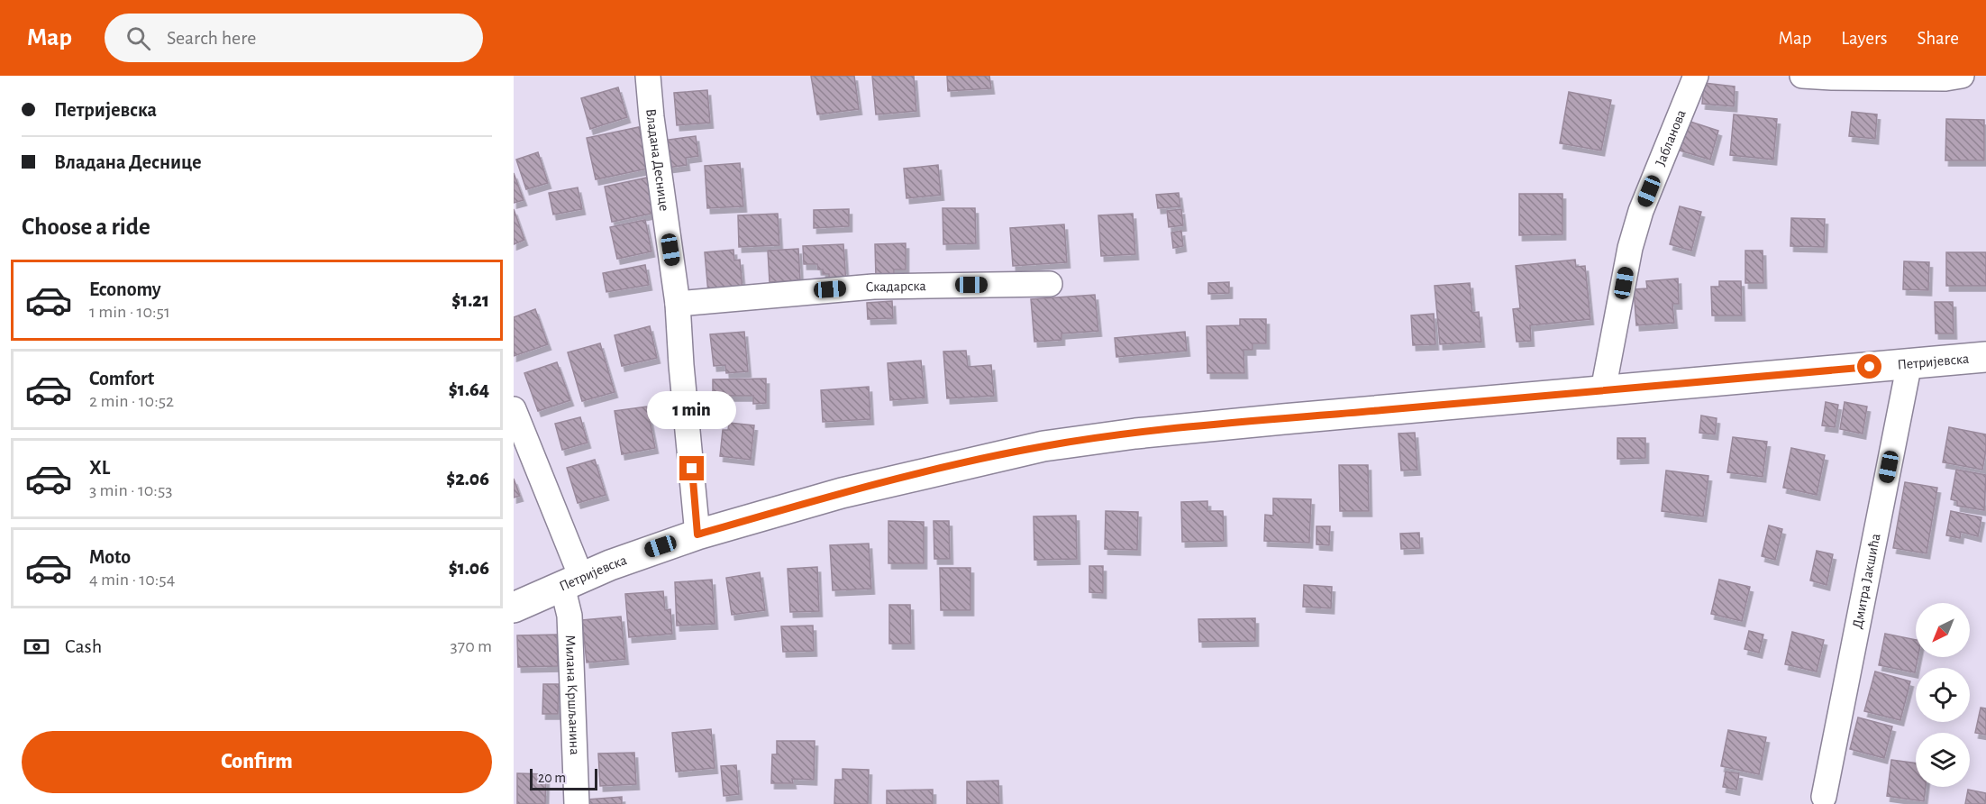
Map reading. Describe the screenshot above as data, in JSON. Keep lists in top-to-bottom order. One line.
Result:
{"streets":{"main road":["Петријевска"],"street":["Јабланова","Владана Деснице","Скадарска","Дмитра Јакшића","Милана Кршљанина"]},"crossings":[["Јабланова","Петријевска"],["Владана Деснице","Скадарска"],["Владана Деснице","Петријевска"],["Петријевска","Дмитра Јакшића"],["Петријевска","Милана Кршљанина"]],"scale_bar":"20 m","north":"bottom left","page":{"header":"Map","search":"Search here","nav":["Map","Layers","Share"],"banner":["Петријевска","Владана Деснице"],"heading":"Choose a ride","list":[{"name":"Economy","note":"1 min · 10:51","value":"$1.21"},{"name":"Comfort","note":"2 min · 10:52","value":"$1.64"},{"name":"XL","note":"3 min · 10:53","value":"$2.06"},{"name":"Moto","note":"4 min · 10:54","value":"$1.06"}],"bubble":"1 min","pay":["Cash","370 m"],"buttons":"Confirm","scale":"20 m"}}
